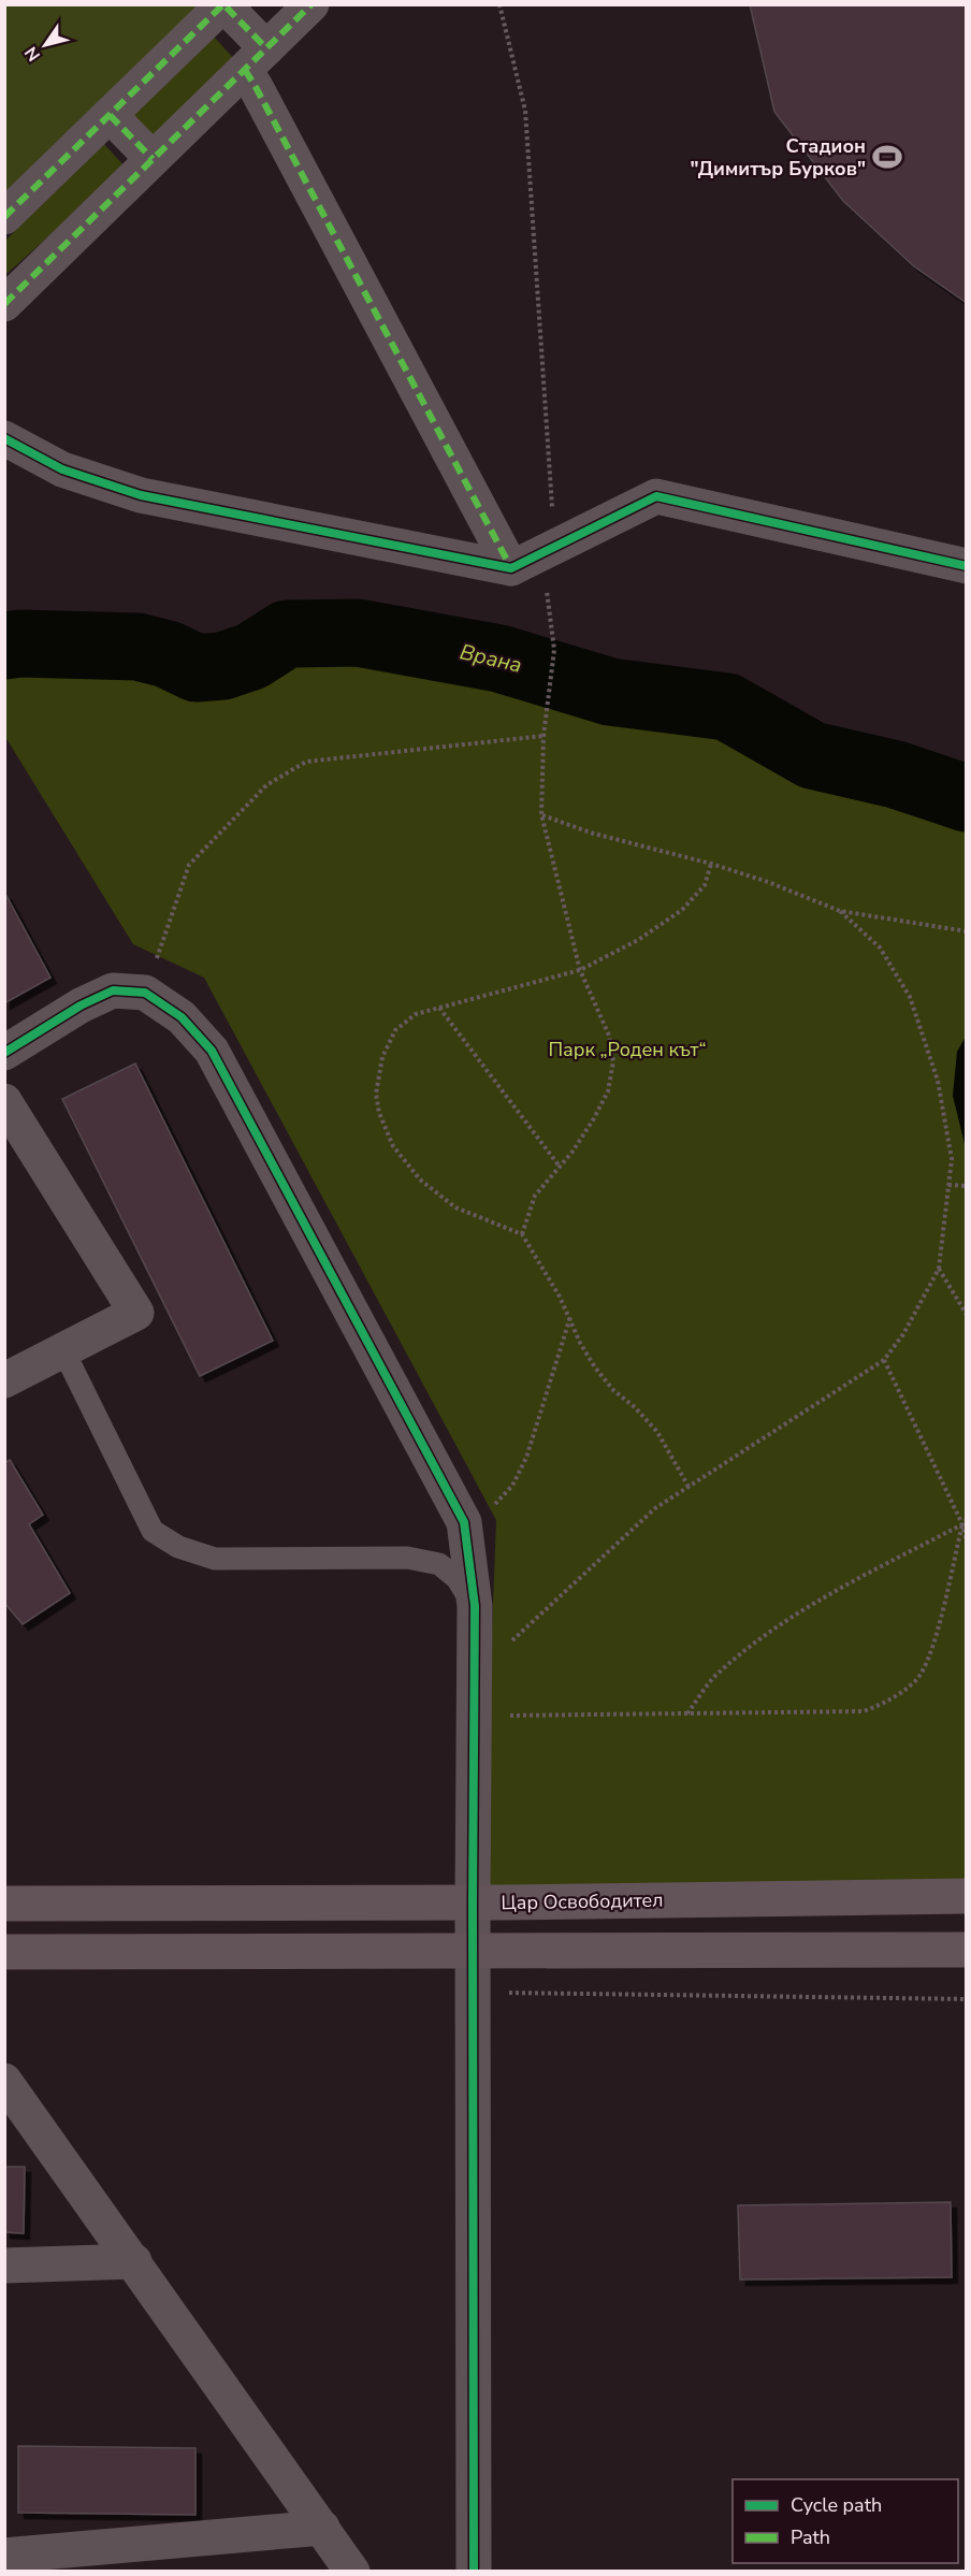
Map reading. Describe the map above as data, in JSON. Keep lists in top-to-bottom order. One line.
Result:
{"streets":{"street":["Цар Освободител"]},"water":["Врана"],"parks":["Парк „Роден кът“"],"places":{"sports":["Стадион \"Димитър Бурков\""]},"legend":["Cycle path","Path"],"north":"bottom left"}
